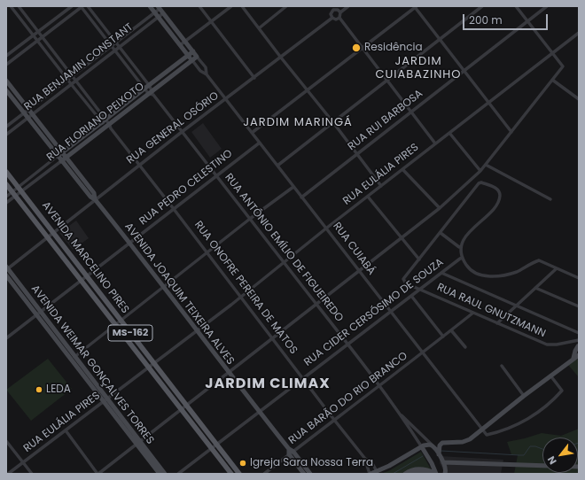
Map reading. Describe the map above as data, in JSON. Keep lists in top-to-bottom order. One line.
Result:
{"streets":{"main road":["RUA FLORIANO PEIXOTO","RUA ANTÔNIO EMÍLIO DE FIGUEIREDO","RUA CUIABÁ","AVENIDA MARCELINO PIRES","AVENIDA JOAQUIM TEIXEIRA ALVES","MS-162","AVENIDA WEIMAR GONÇALVES TORRES"],"street":["RUA BENJAMIN CONSTANT","RUA RUI BARBOSA","RUA GENERAL OSÓRIO","RUA EULÁLIA PIRES","RUA PEDRO CELESTINO","RUA ONOFRE PEREIRA DE MATOS","RUA RAUL GNUTZMANN","RUA CIDER CERSÓSIMO DE SOUZA","RUA BARÃO DO RIO BRANCO"]},"crossings":[["RUA BENJAMIN CONSTANT","RUA ANTÔNIO EMÍLIO DE FIGUEIREDO"],["RUA BENJAMIN CONSTANT","RUA CUIABÁ"],["RUA BENJAMIN CONSTANT","RUA ONOFRE PEREIRA DE MATOS"],["RUA BENJAMIN CONSTANT","AVENIDA JOAQUIM TEIXEIRA ALVES"],["RUA RUI BARBOSA","RUA CUIABÁ"],["RUA FLORIANO PEIXOTO","RUA ANTÔNIO EMÍLIO DE FIGUEIREDO"],["RUA FLORIANO PEIXOTO","RUA CUIABÁ"],["RUA FLORIANO PEIXOTO","AVENIDA MARCELINO PIRES"],["RUA FLORIANO PEIXOTO","RUA ONOFRE PEREIRA DE MATOS"],["RUA FLORIANO PEIXOTO","AVENIDA JOAQUIM TEIXEIRA ALVES"],["RUA GENERAL OSÓRIO","RUA ANTÔNIO EMÍLIO DE FIGUEIREDO"],["RUA GENERAL OSÓRIO","RUA CUIABÁ"],["RUA GENERAL OSÓRIO","AVENIDA MARCELINO PIRES"],["RUA GENERAL OSÓRIO","RUA ONOFRE PEREIRA DE MATOS"],["RUA GENERAL OSÓRIO","AVENIDA JOAQUIM TEIXEIRA ALVES"],["RUA GENERAL OSÓRIO","AVENIDA WEIMAR GONÇALVES TORRES"],["RUA EULÁLIA PIRES","RUA ANTÔNIO EMÍLIO DE FIGUEIREDO"],["RUA EULÁLIA PIRES","RUA CUIABÁ"],["RUA EULÁLIA PIRES","AVENIDA MARCELINO PIRES"],["RUA EULÁLIA PIRES","RUA ONOFRE PEREIRA DE MATOS"],["RUA EULÁLIA PIRES","AVENIDA JOAQUIM TEIXEIRA ALVES"],["RUA EULÁLIA PIRES","AVENIDA WEIMAR GONÇALVES TORRES"],["RUA PEDRO CELESTINO","RUA ANTÔNIO EMÍLIO DE FIGUEIREDO"],["RUA PEDRO CELESTINO","RUA CUIABÁ"],["RUA PEDRO CELESTINO","AVENIDA MARCELINO PIRES"],["RUA PEDRO CELESTINO","RUA ONOFRE PEREIRA DE MATOS"],["RUA PEDRO CELESTINO","AVENIDA JOAQUIM TEIXEIRA ALVES"],["RUA PEDRO CELESTINO","AVENIDA WEIMAR GONÇALVES TORRES"],["RUA ANTÔNIO EMÍLIO DE FIGUEIREDO","RUA CIDER CERSÓSIMO DE SOUZA"],["RUA ANTÔNIO EMÍLIO DE FIGUEIREDO","RUA BARÃO DO RIO BRANCO"],["RUA CUIABÁ","RUA CIDER CERSÓSIMO DE SOUZA"],["RUA CUIABÁ","RUA BARÃO DO RIO BRANCO"],["AVENIDA MARCELINO PIRES","RUA CIDER CERSÓSIMO DE SOUZA"],["RUA ONOFRE PEREIRA DE MATOS","RUA CIDER CERSÓSIMO DE SOUZA"],["RUA ONOFRE PEREIRA DE MATOS","RUA BARÃO DO RIO BRANCO"],["AVENIDA JOAQUIM TEIXEIRA ALVES","RUA CIDER CERSÓSIMO DE SOUZA"],["AVENIDA JOAQUIM TEIXEIRA ALVES","RUA BARÃO DO RIO BRANCO"],["RUA RAUL GNUTZMANN","RUA CIDER CERSÓSIMO DE SOUZA"],["RUA RAUL GNUTZMANN","RUA BARÃO DO RIO BRANCO"]],"districts":["JARDIM CUIABAZINHO","JARDIM MARINGÁ","JARDIM CLIMAX"],"places":["Residência","LEDA","Igreja Sara Nossa Terra"],"scale_bar":"200 m","north":"bottom left"}
